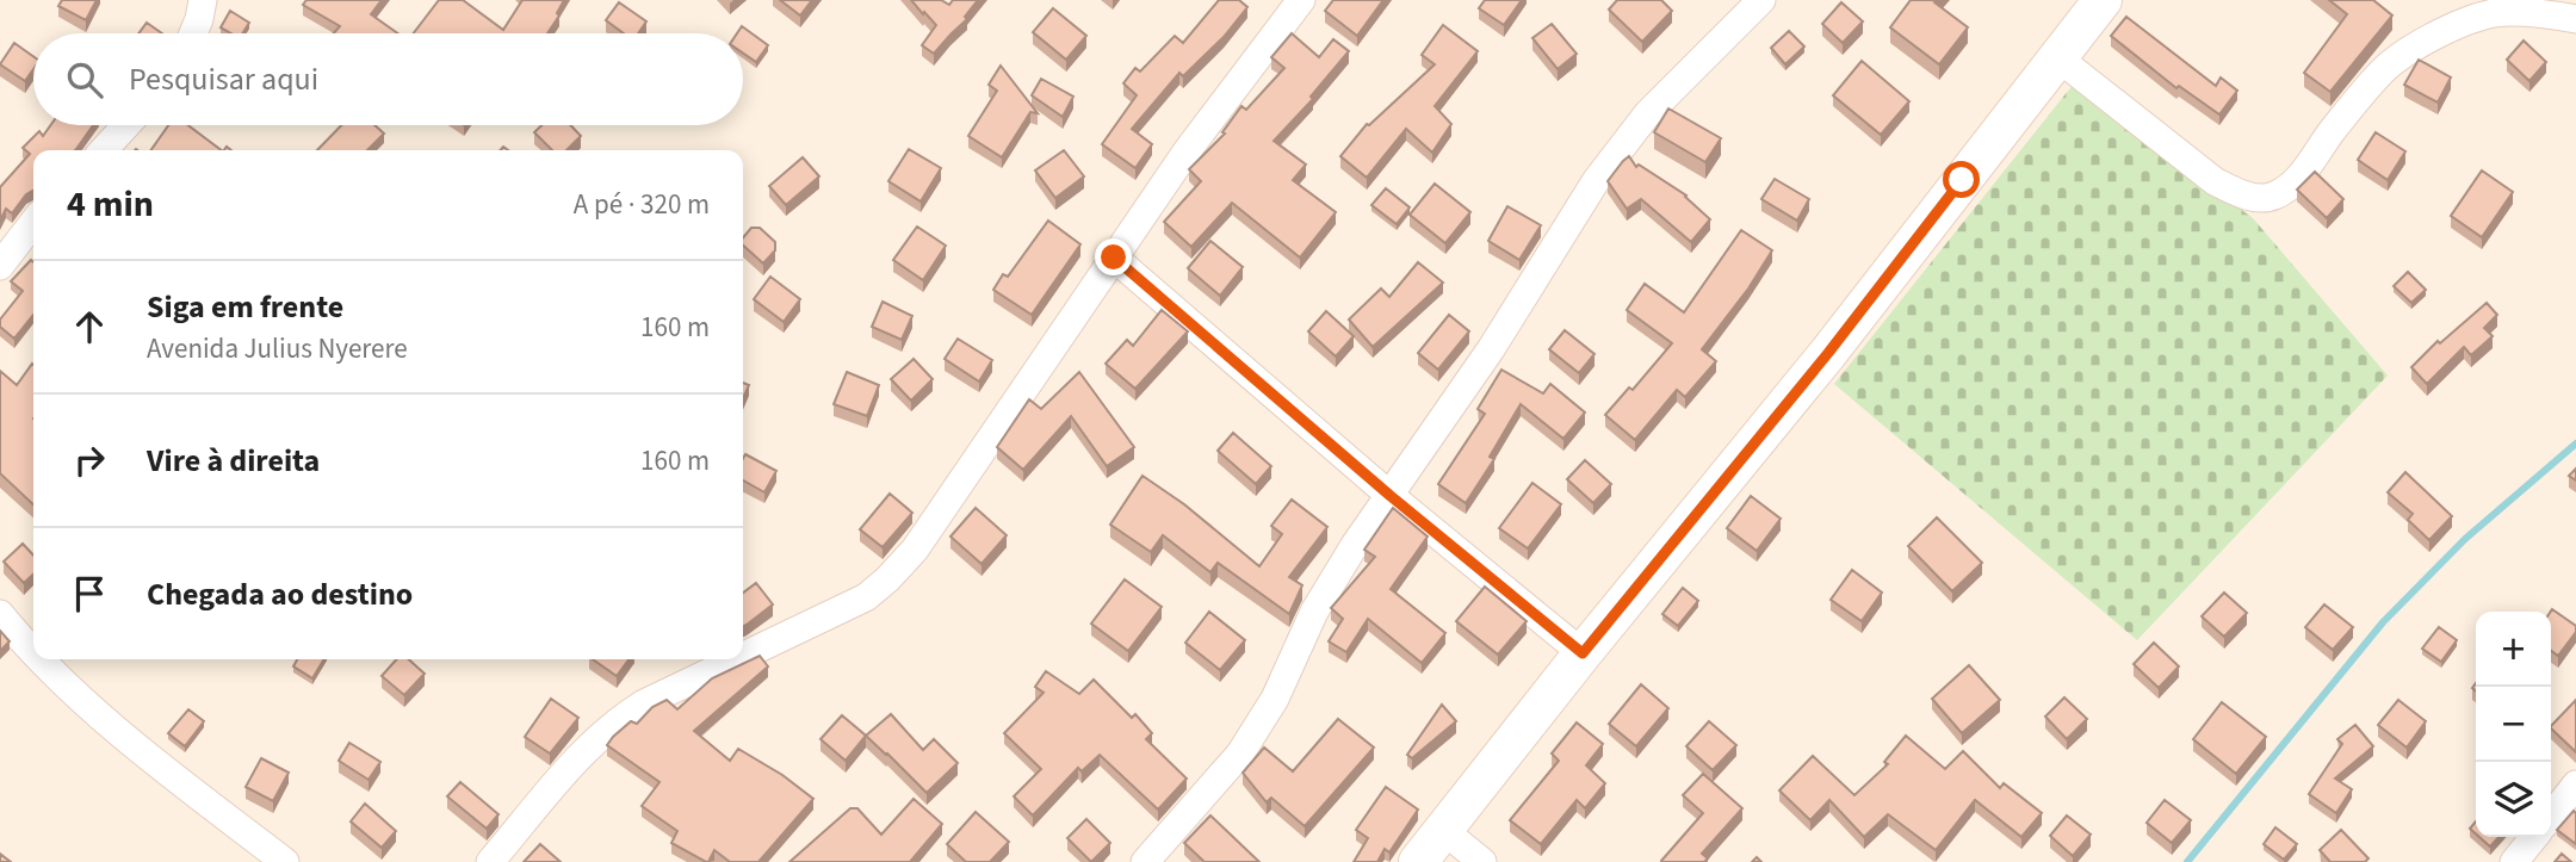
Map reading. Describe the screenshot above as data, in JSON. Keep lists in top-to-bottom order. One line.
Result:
{"page":{"search":"Pesquisar aqui","heading":["4 min","A pé · 320 m"],"list":[["Siga em frente","Avenida Julius Nyerere","160 m"],["Vire à direita","160 m"],"Chegada ao destino"],"map_buttons":["+","−"]}}
